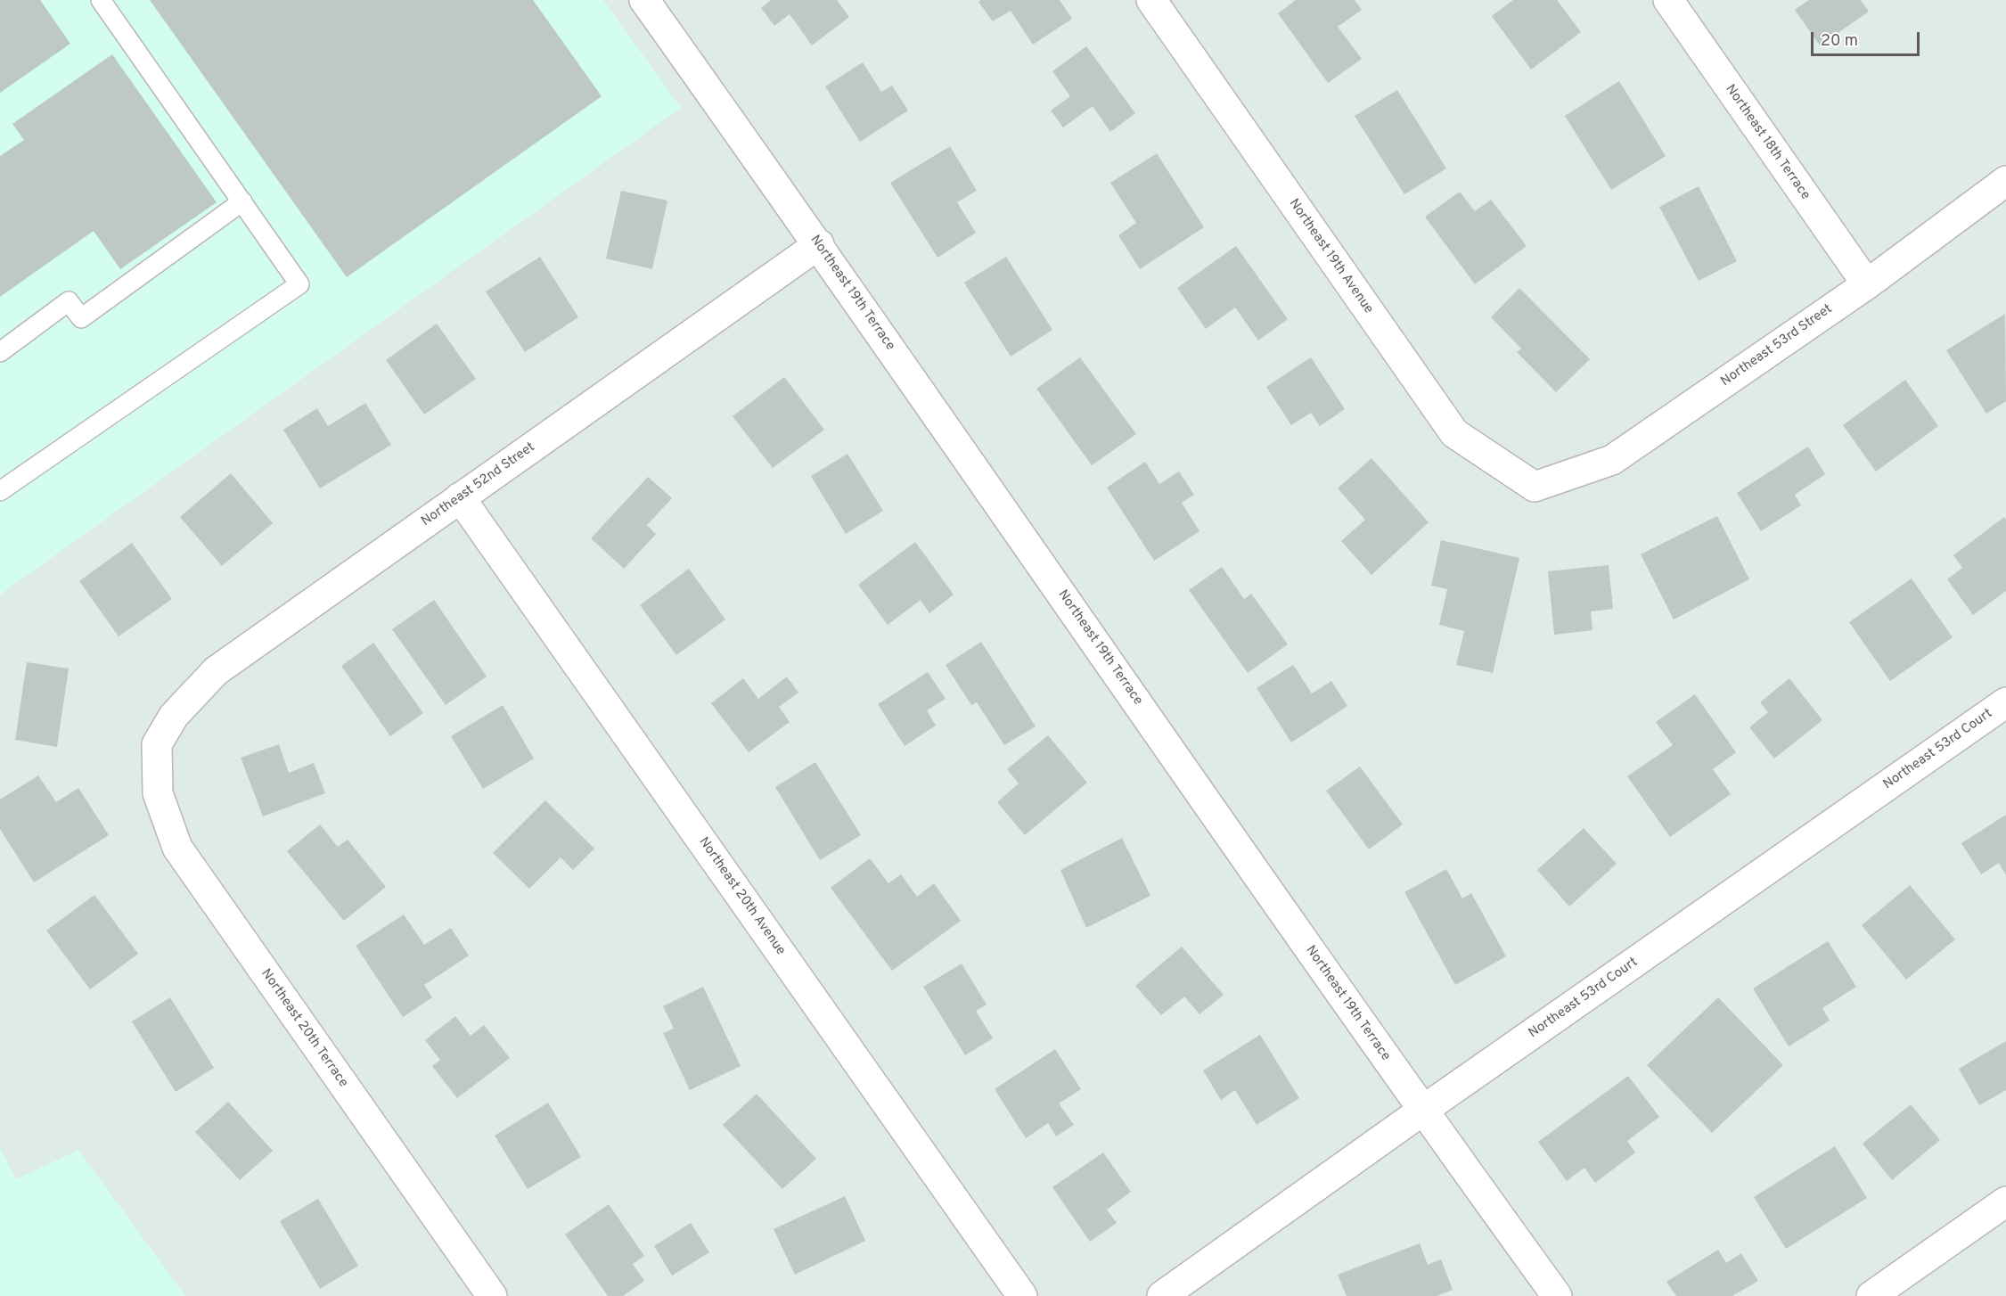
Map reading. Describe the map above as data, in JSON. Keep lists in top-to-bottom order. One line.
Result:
{"streets":{"street":["Northeast 18th Terrace","Northeast 19th Avenue","Northeast 19th Terrace","Northeast 53rd Street","Northeast 52nd Street","Northeast 53rd Court","Northeast 20th Avenue","Northeast 20th Terrace"]},"crossings":[["Northeast 18th Terrace","Northeast 53rd Street"],["Northeast 19th Avenue","Northeast 53rd Street"],["Northeast 19th Terrace","Northeast 52nd Street"],["Northeast 19th Terrace","Northeast 53rd Court"],["Northeast 52nd Street","Northeast 20th Avenue"],["Northeast 52nd Street","Northeast 20th Terrace"]],"scale_bar":"20 m"}
